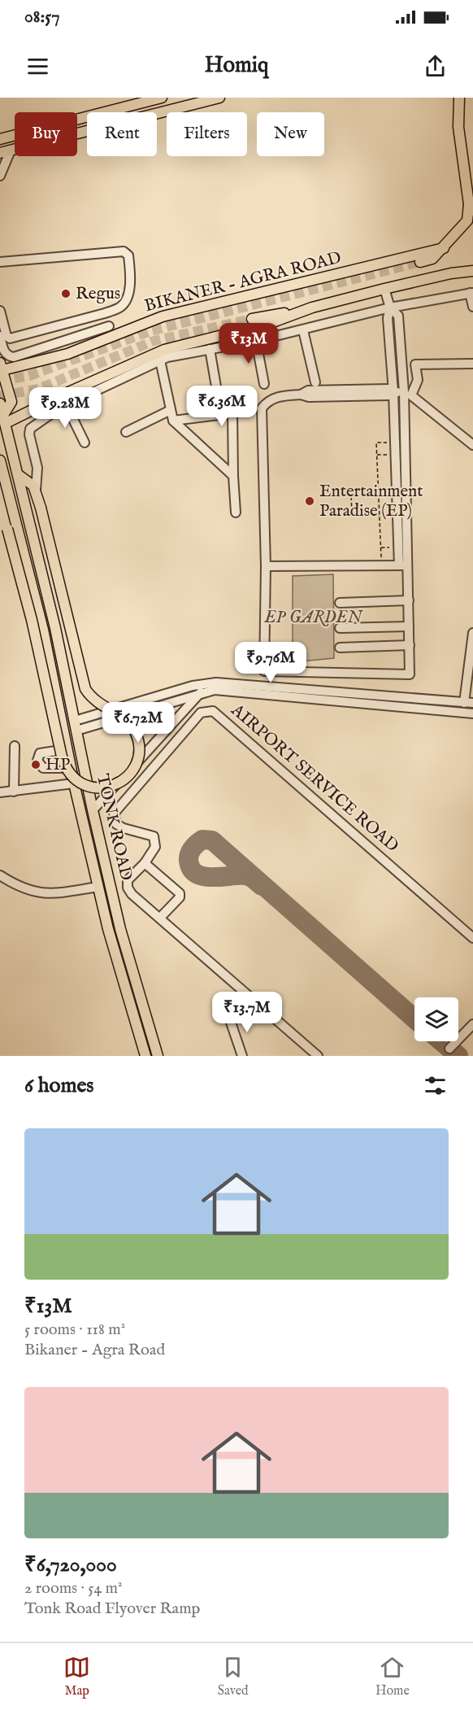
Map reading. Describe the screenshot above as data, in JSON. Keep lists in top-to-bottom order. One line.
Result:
{"streets":{"main road":["BIKANER - AGRA ROAD","TONK ROAD"],"street":["AIRPORT SERVICE ROAD"]},"parks":["EP GARDEN"],"places":["Regus","Entertainment Paradise (EP)","HP"],"page":{"status":"08:57","header":"Homiq","chip":["Buy","Rent","Filters","New"],"price":["₹13M","₹6.36M","₹9.28M","₹9.76M","₹6.72M","₹13.7M"],"heading":"6 homes","list":[{"name":"₹13M","note":"5 rooms · 118 m² · Bikaner - Agra Road"},{"name":"₹6,720,000","note":"2 rooms · 54 m² · Tonk Road Flyover Ramp"}],"tabs":["Map","Saved","Home"]}}
